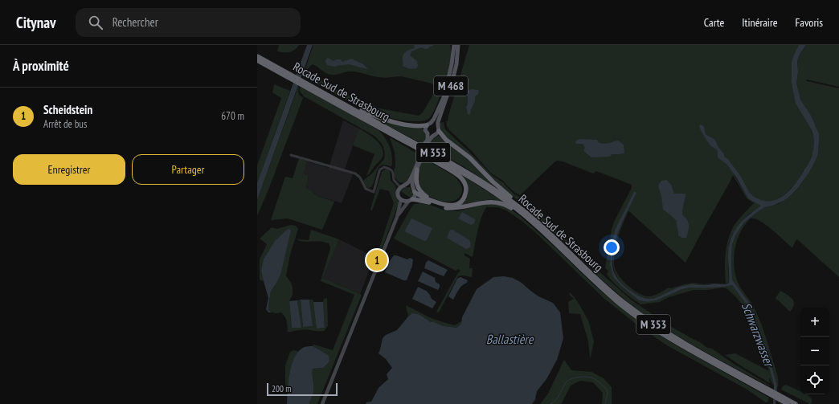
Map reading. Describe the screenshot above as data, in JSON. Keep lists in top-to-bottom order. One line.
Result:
{"streets":{"highway":["Rocade Sud de Strasbourg","M 353"],"main road":["M 468"]},"water":["Schwarzwasser","Ballastière"],"scale_bar":"200 m","page":{"header":"Citynav","search":"Rechercher","nav":["Carte","Itinéraire","Favoris"],"heading":"À proximité","list":[{"mark":"1","name":"Scheidstein","note":"Arrêt de bus","value":"670 m"}],"buttons":["Enregistrer","Partager"],"pins":"1","map_buttons":["+","−"],"scale":"200 m"}}
